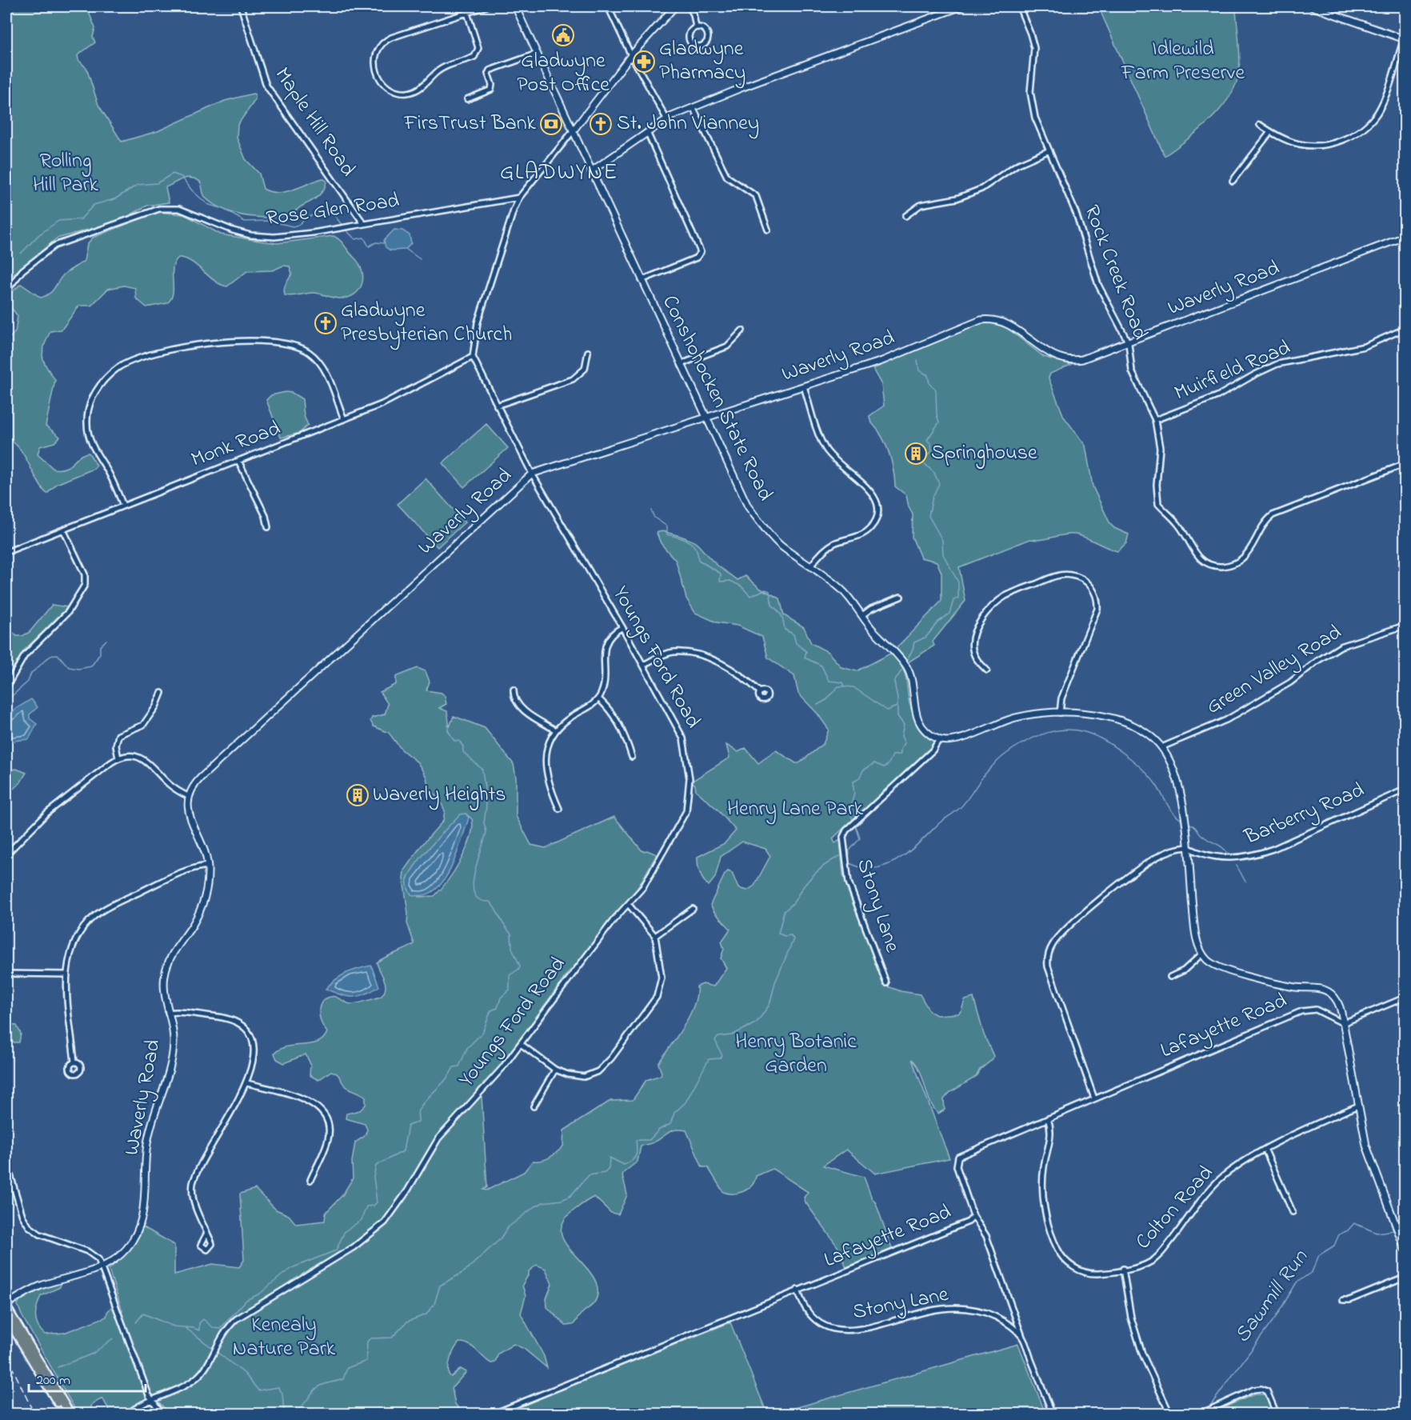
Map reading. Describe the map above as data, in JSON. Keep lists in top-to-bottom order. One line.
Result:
{"streets":{"street":["Maple Hill Road","Rose Glen Road","Rock Creek Road","Waverly Road","Muirfield Road","Conshohocken State Road","Monk Road","Youngs Ford Road","Green Valley Road","Barberry Road","Stony Lane","Lafayette Road","Colton Road"]},"crossings":[["Maple Hill Road","Rose Glen Road"],["Rock Creek Road","Waverly Road"],["Rock Creek Road","Muirfield Road"],["Waverly Road","Conshohocken State Road"],["Waverly Road","Youngs Ford Road"],["Conshohocken State Road","Stony Lane"],["Monk Road","Youngs Ford Road"],["Stony Lane","Lafayette Road"],["Lafayette Road","Colton Road"]],"districts":["GLADWYNE"],"water":["Sawmill Run"],"parks":["Idlewild Farm Preserve","Rolling Hill Park","Henry Lane Park","Henry Botanic Garden","Kenealy Nature Park"],"places":{"public building":["Gladwyne Post Office"],"pharmacy":["Gladwyne Pharmacy"],"bank":["FirsTrust Bank"],"church":["St. John Vianney","Gladwyne Presbyterian Church"],"building":["Springhouse","Waverly Heights"]},"scale_bar":"200 m"}
